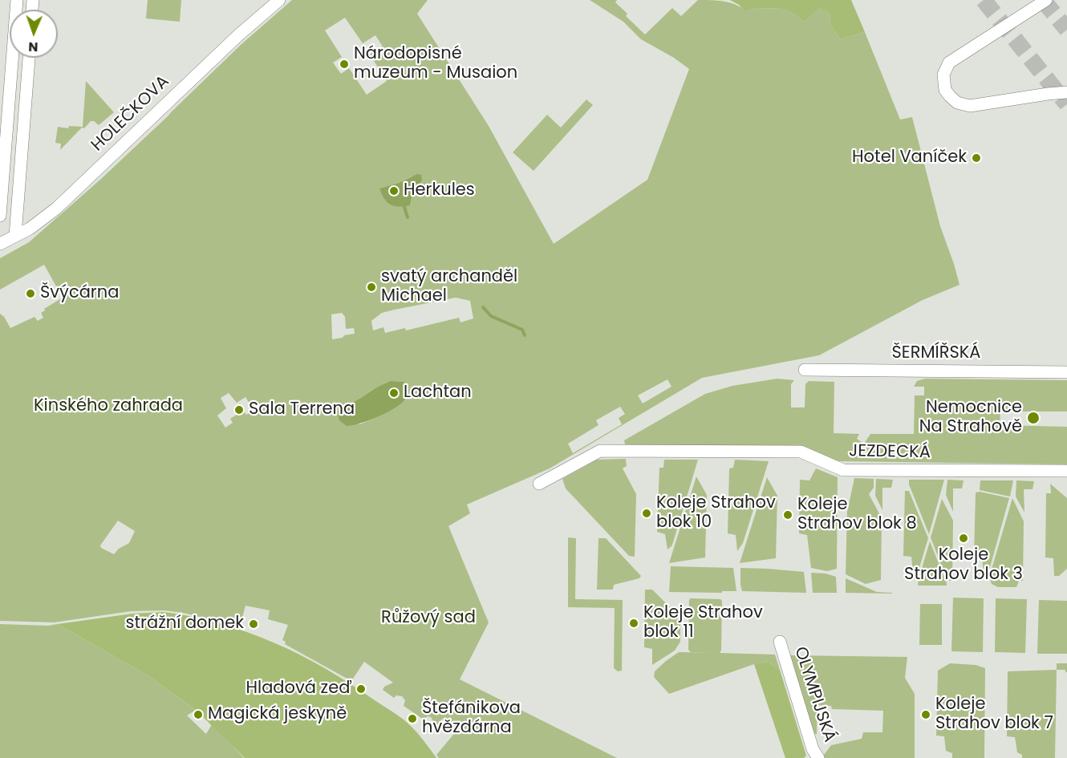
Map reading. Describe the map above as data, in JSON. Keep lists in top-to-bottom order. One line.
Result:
{"streets":{"street":["HOLEČKOVA","ŠERMÍŘSKÁ","JEZDECKÁ","OLYMPIJSKÁ"]},"parks":["Kinského zahrada","Růžový sad"],"places":["Národopisné muzeum - Musaion","Hotel Vaníček","Herkules","svatý archanděl Michael","Švýcárna","Lachtan","Sala Terrena","Nemocnice Na Strahově","Koleje Strahov blok 10","Koleje Strahov blok 8","Koleje Strahov blok 3","Koleje Strahov blok 11","strážní domek","Hladová zeď","Magická jeskyně","Koleje Strahov blok 7","Štefánikova hvězdárna"],"north":"bottom"}
